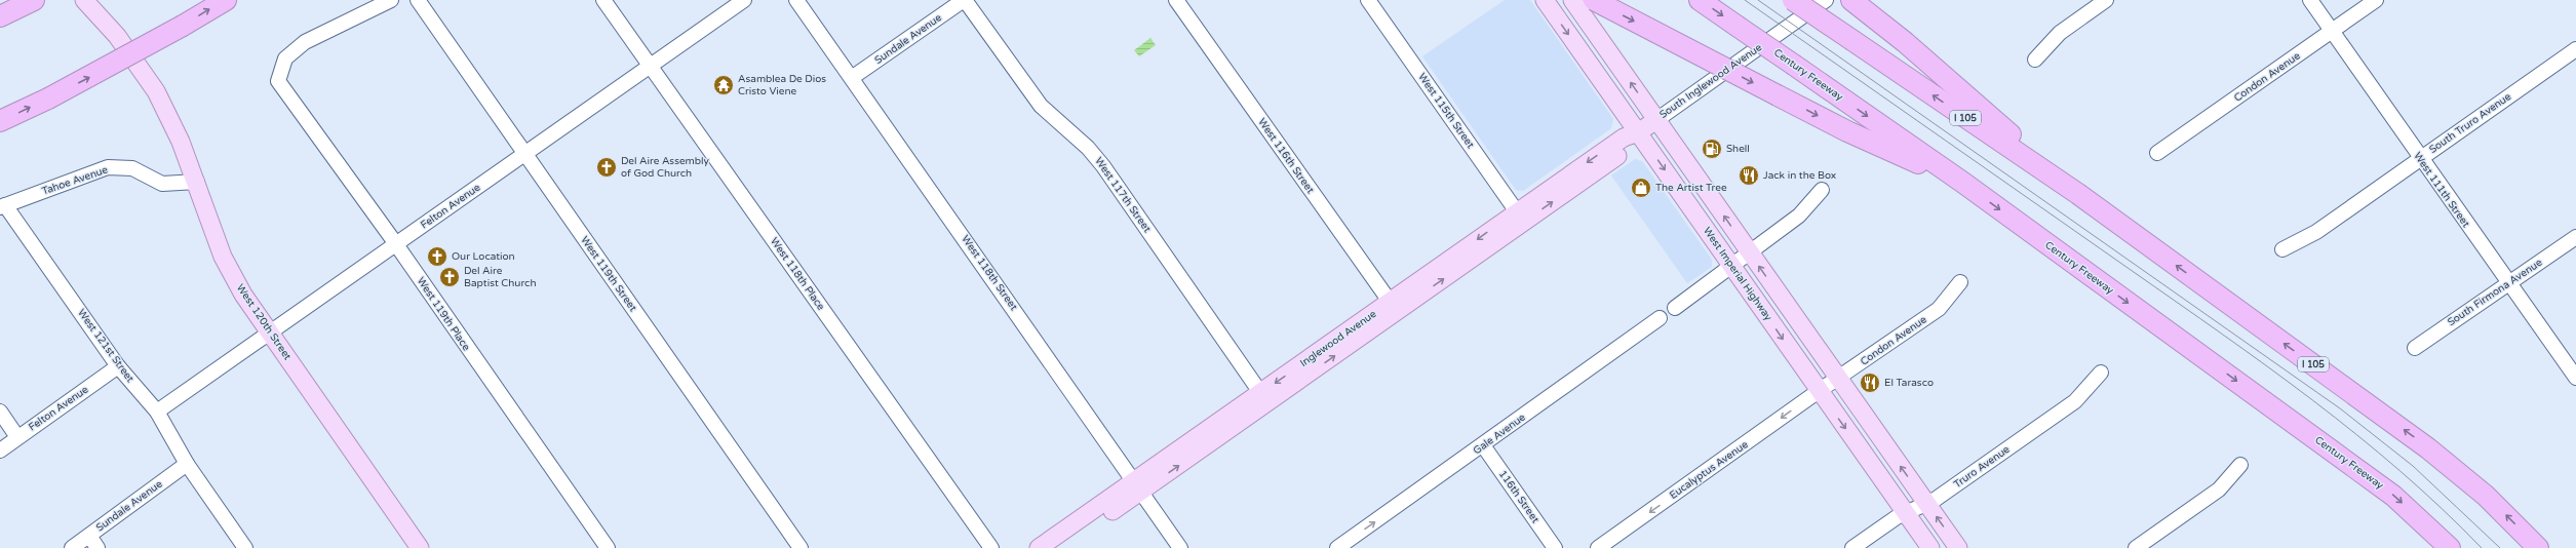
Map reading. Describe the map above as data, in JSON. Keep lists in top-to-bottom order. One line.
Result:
{"streets":{"highway":["Century Freeway","I 105"],"main road":["West Imperial Highway","West 120th Street","Inglewood Avenue"],"street":["Sundale Avenue","Condon Avenue","South Inglewood Avenue","West 115th Street","South Truro Avenue","West 116th Street","Tahoe Avenue","West 111th Street","West 117th Street","Felton Avenue","West 118th Street","West 119th Street","West 118th Place","South Firmona Avenue","West 119th Place","West 121st Street","Gale Avenue","Truro Avenue","Eucalyptus Avenue","116th Street"]},"crossings":[["Sundale Avenue","West 117th Street"],["Sundale Avenue","West 118th Street"],["Sundale Avenue","West 121st Street"],["Condon Avenue","West 111th Street"],["Condon Avenue","West Imperial Highway"],["Condon Avenue","Eucalyptus Avenue"],["South Inglewood Avenue","Inglewood Avenue"],["West 115th Street","Inglewood Avenue"],["South Truro Avenue","West 111th Street"],["West 116th Street","Inglewood Avenue"],["Tahoe Avenue","West 120th Street"],["Tahoe Avenue","West 121st Street"],["West 111th Street","South Firmona Avenue"],["West 117th Street","Inglewood Avenue"],["Felton Avenue","West 119th Street"],["Felton Avenue","West 118th Place"],["Felton Avenue","West 119th Place"],["Felton Avenue","West 120th Street"],["Felton Avenue","West 121st Street"],["West 118th Street","Inglewood Avenue"],["West Imperial Highway","Inglewood Avenue"],["West Imperial Highway","Truro Avenue"],["West Imperial Highway","Eucalyptus Avenue"],["Gale Avenue","116th Street"]],"one_way":["Gale Avenue","Eucalyptus Avenue"],"places":{"temple":["Asamblea De Dios Cristo Viene"],"fuel station":["Shell"],"church":["Del Aire Assembly of God Church","Our Location","Del Aire Baptist Church"],"restaurant":["Jack in the Box","El Tarasco"],"shop":["The Artist Tree"]}}
